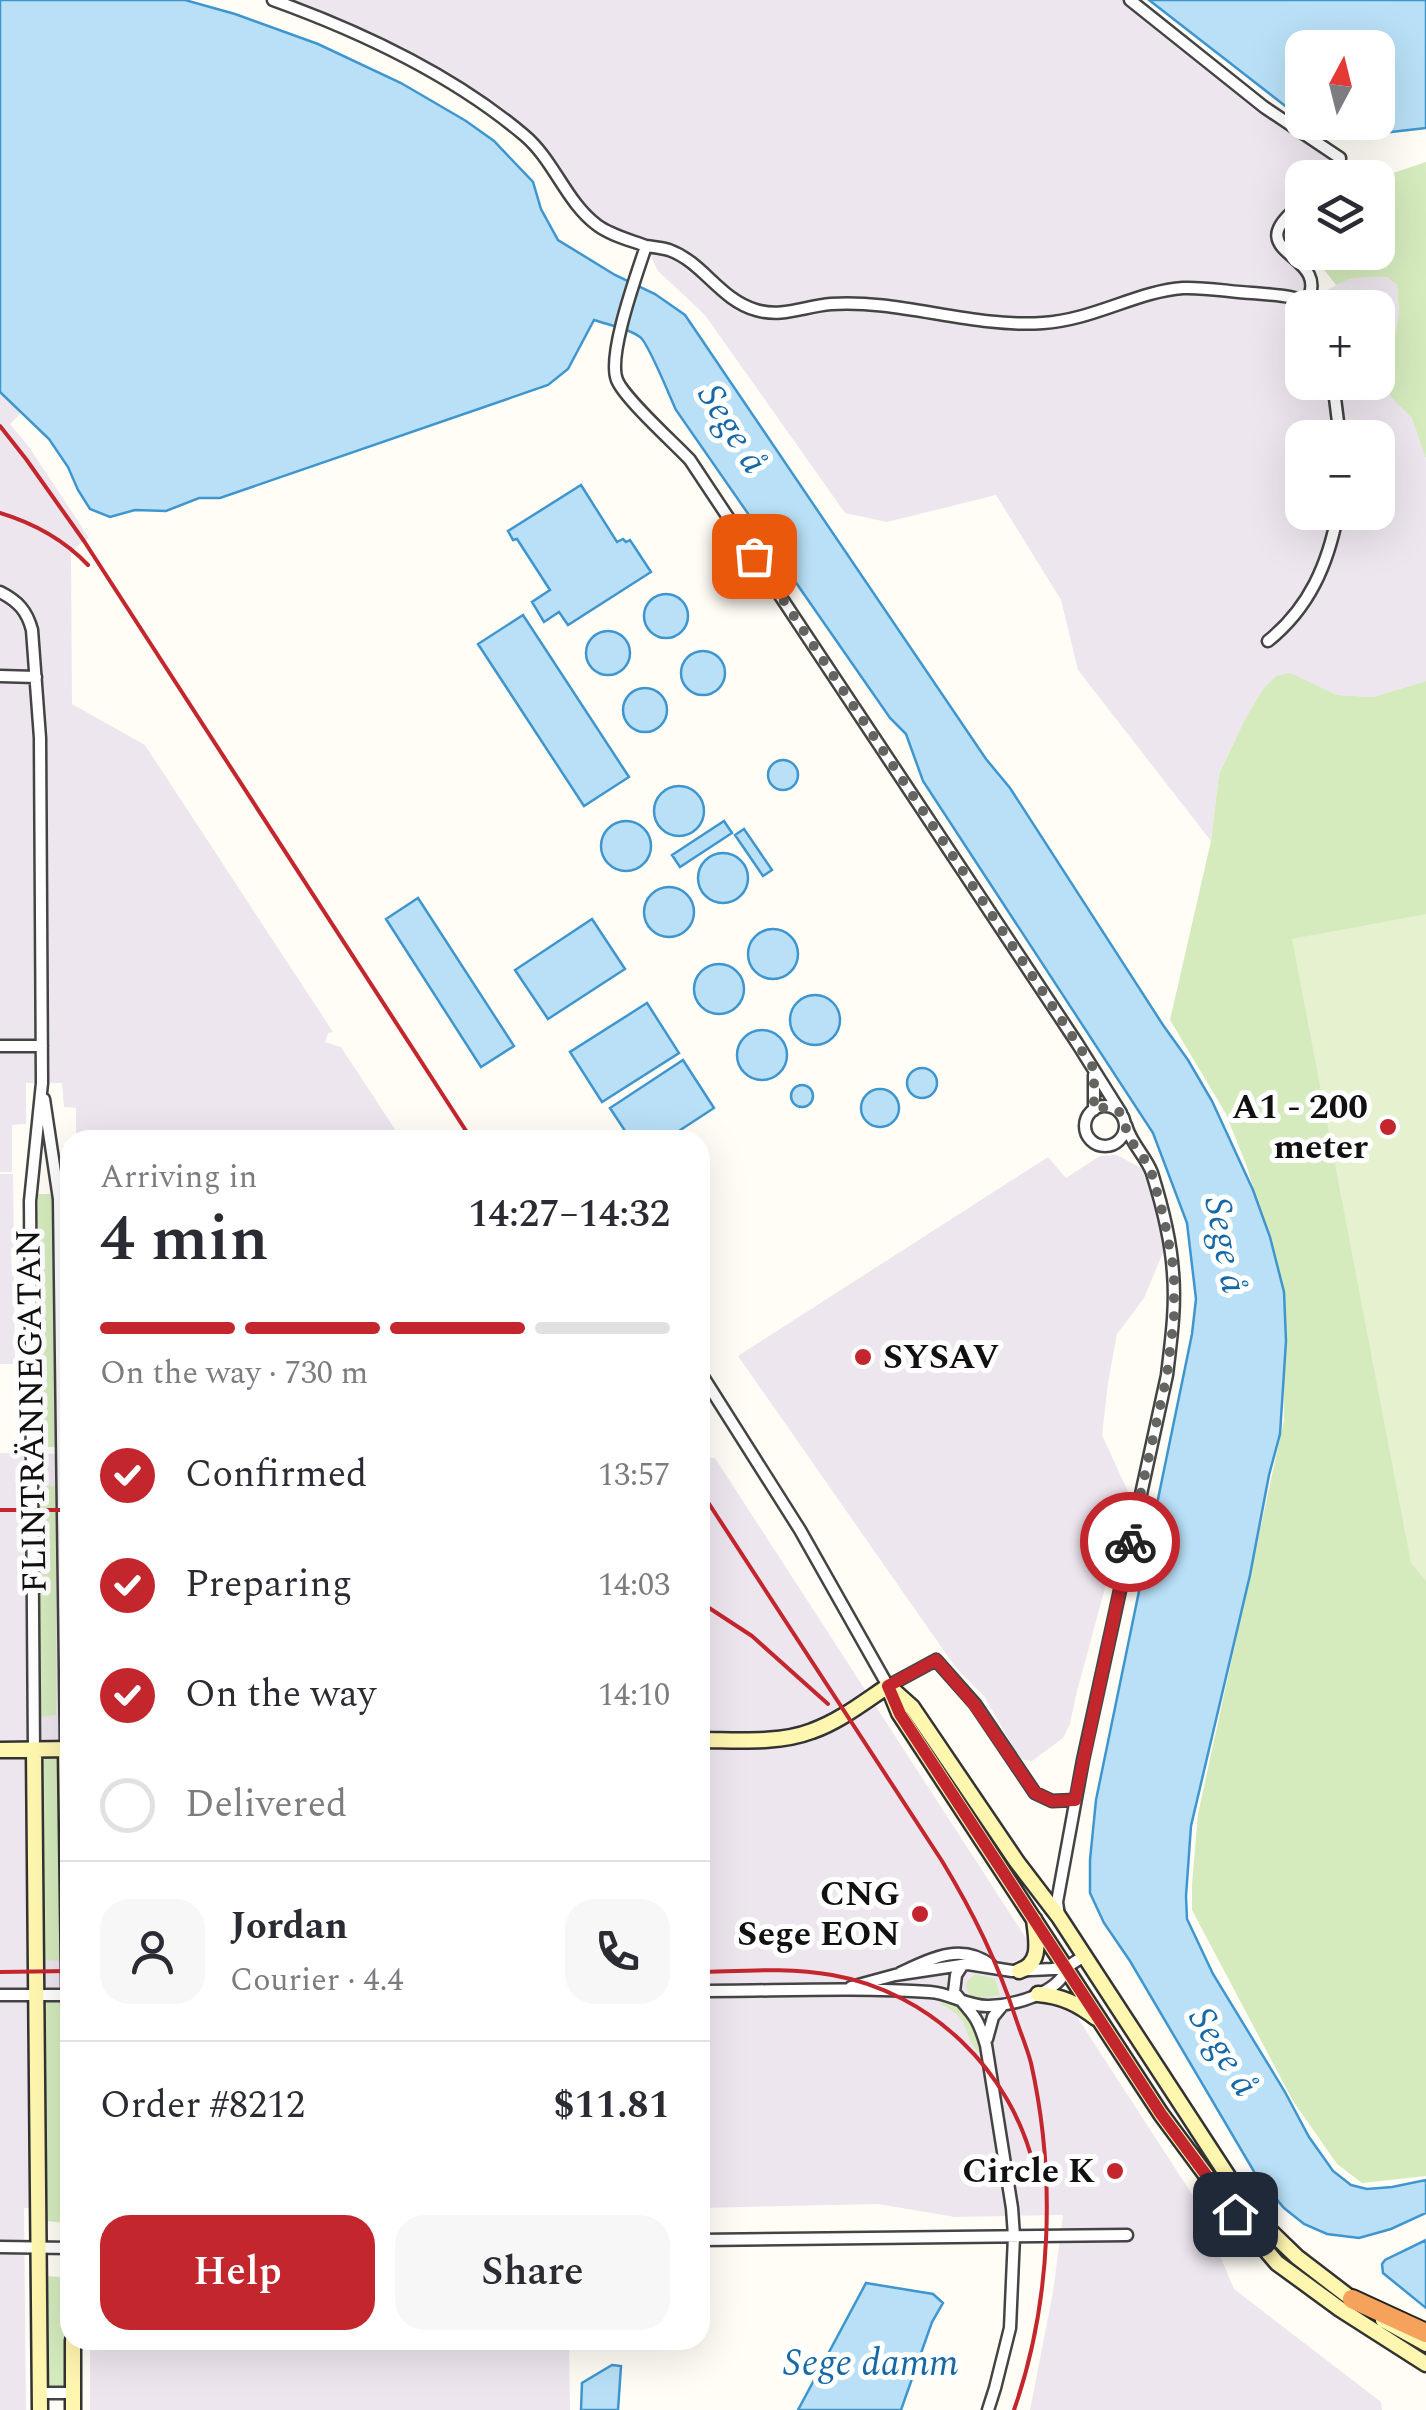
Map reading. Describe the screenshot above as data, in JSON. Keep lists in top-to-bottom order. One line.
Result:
{"streets":{"street":["FLINTRÄNNEGATAN"]},"water":["Sege å","Sege damm"],"places":["A1 - 200 meter","SYSAV","CNG Sege EON","Circle K"],"north":"top","page":{"map_buttons":["+","−"],"heading":["4 min","Arriving in","14:27–14:32"],"panel":["Jordan","Courier · 4.4","Order #8212","$11.81"],"bar":"On the way · 730 m","list":[["Confirmed","13:57"],["Preparing","14:03"],["On the way","14:10"],"Delivered"],"buttons":["Help","Share"]}}
